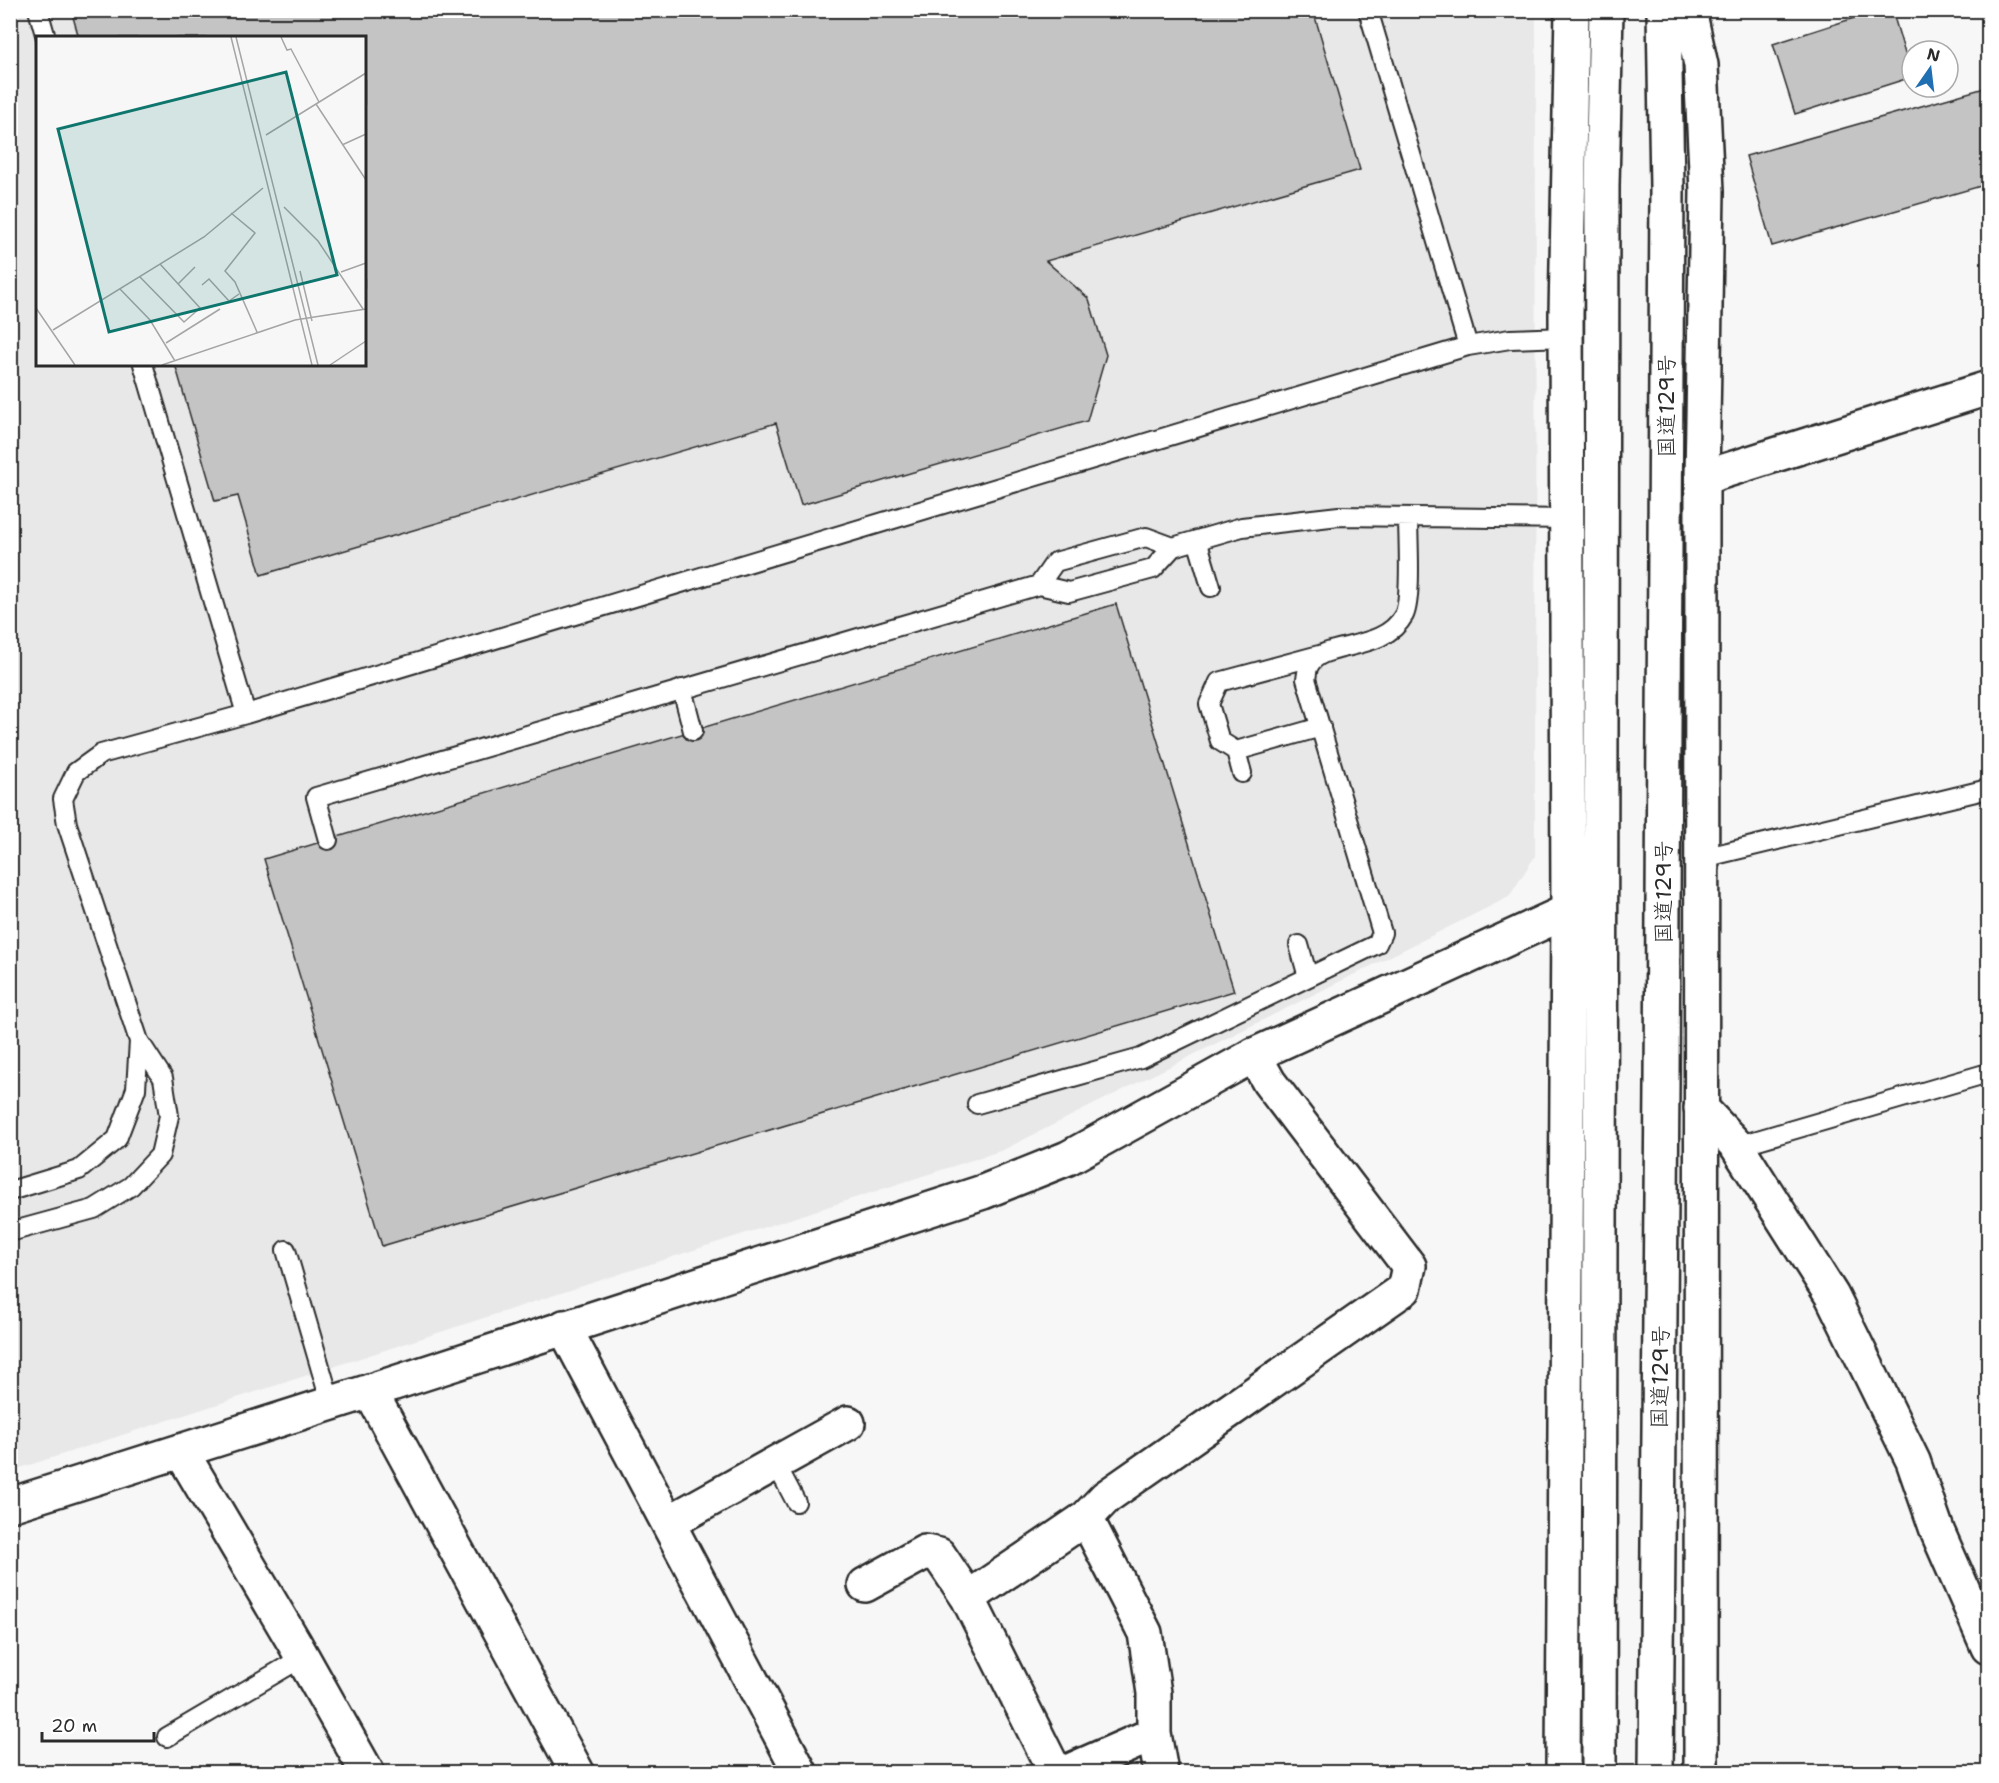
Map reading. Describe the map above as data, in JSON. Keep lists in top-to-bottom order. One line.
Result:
{"streets":{"main road":["国道129号"]},"scale_bar":"20 m","north":"top"}
